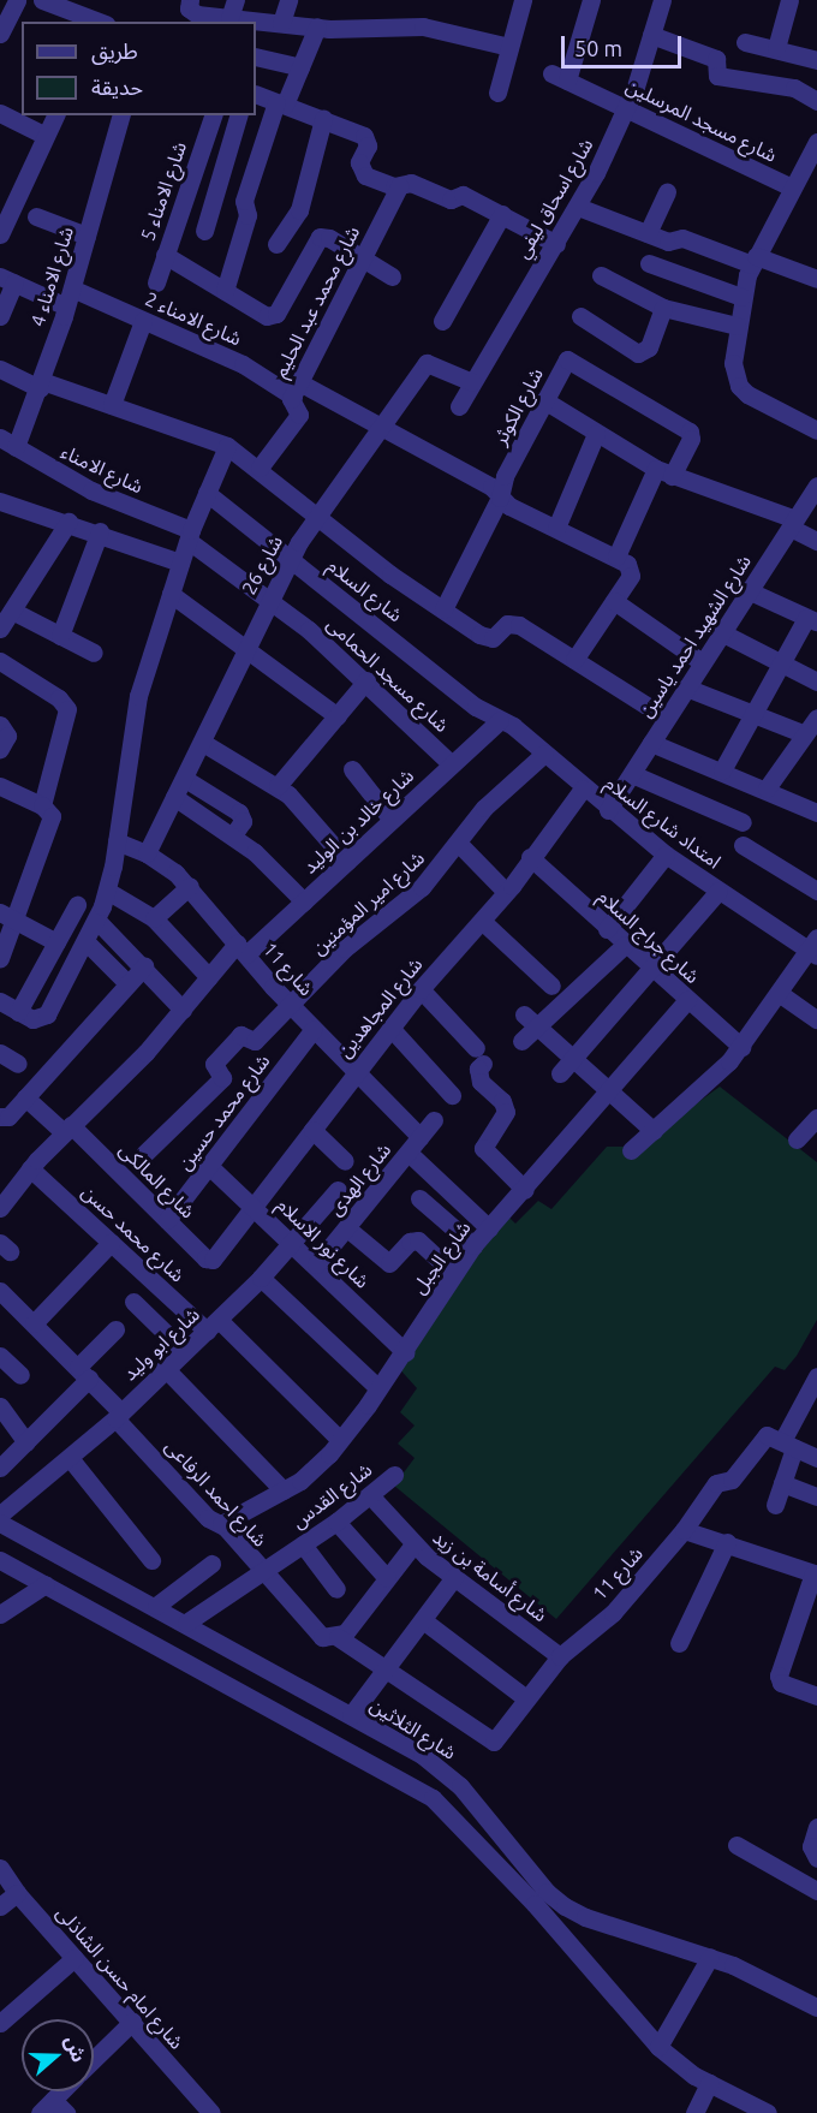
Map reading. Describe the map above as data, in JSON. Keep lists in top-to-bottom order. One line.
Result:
{"streets":{"street":["شارع مسجد المرسلين","شارع الامناء 5","شارع اسحاق ليفي","شارع الامناء 4","شارع محمد عبد الحليم","شارع الامناء 2","شارع الكوثر","شارع الامناء","شارع 26","شارع السلام","شارع الشهيد احمد ياسين","شارع مسجد الحمامى","شارع خالد بن الوليد","امتداد شارع السلام","شارع امير المؤمنين","شارع جراج السلام","شارع 11","شارع المجاهدين","شارع محمد حسين","شارع الهدى","شارع المالكى","شارع محمد حسن","شارع نور الاسلام","شارع الجبل","شارع ابو وليد","شارع احمد الرفاعى","شارع القدس","شارع أسامة بن زيد","شارع الثلاثين","شارع امام حسن الشاذلى"]},"crossings":[["شارع مسجد المرسلين","شارع اسحاق ليفي"],["شارع اسحاق ليفي","شارع 26"],["شارع الامناء 4","شارع الامناء 2"],["شارع الامناء 4","شارع الامناء"],["شارع محمد عبد الحليم","شارع الامناء 2"],["شارع الامناء 2","شارع الكوثر"],["شارع الامناء 2","شارع 26"],["شارع الامناء","شارع مسجد الحمامى"],["شارع 26","شارع السلام"],["شارع 26","شارع مسجد الحمامى"],["شارع 26","شارع 11"],["شارع السلام","شارع خالد بن الوليد"],["شارع السلام","امتداد شارع السلام"],["شارع الشهيد احمد ياسين","امتداد شارع السلام"],["شارع مسجد الحمامى","شارع خالد بن الوليد"],["شارع خالد بن الوليد","امتداد شارع السلام"],["شارع خالد بن الوليد","شارع 11"],["شارع خالد بن الوليد","شارع المالكى"],["شارع خالد بن الوليد","شارع محمد حسن"],["امتداد شارع السلام","شارع امير المؤمنين"],["امتداد شارع السلام","شارع المجاهدين"],["شارع امير المؤمنين","شارع 11"],["شارع جراج السلام","شارع المجاهدين"],["شارع جراج السلام","شارع الجبل"],["شارع 11","شارع المجاهدين"],["شارع 11","شارع محمد حسين"],["شارع 11","شارع الهدى"],["شارع 11","شارع احمد الرفاعى"],["شارع 11","شارع أسامة بن زيد"],["شارع المجاهدين","شارع المالكى"],["شارع المجاهدين","شارع نور الاسلام"],["شارع محمد حسين","شارع المالكى"],["شارع محمد حسين","شارع نور الاسلام"],["شارع الهدى","شارع نور الاسلام"],["شارع محمد حسن","شارع الجبل"],["شارع محمد حسن","شارع ابو وليد"],["شارع نور الاسلام","شارع الجبل"],["شارع نور الاسلام","شارع ابو وليد"],["شارع الجبل","شارع احمد الرفاعى"],["شارع ابو وليد","شارع احمد الرفاعى"],["شارع احمد الرفاعى","شارع القدس"],["شارع القدس","شارع أسامة بن زيد"],["شارع القدس","شارع الثلاثين"]],"legend":["طريق","حديقة"],"scale_bar":"50 m","north":"right"}
